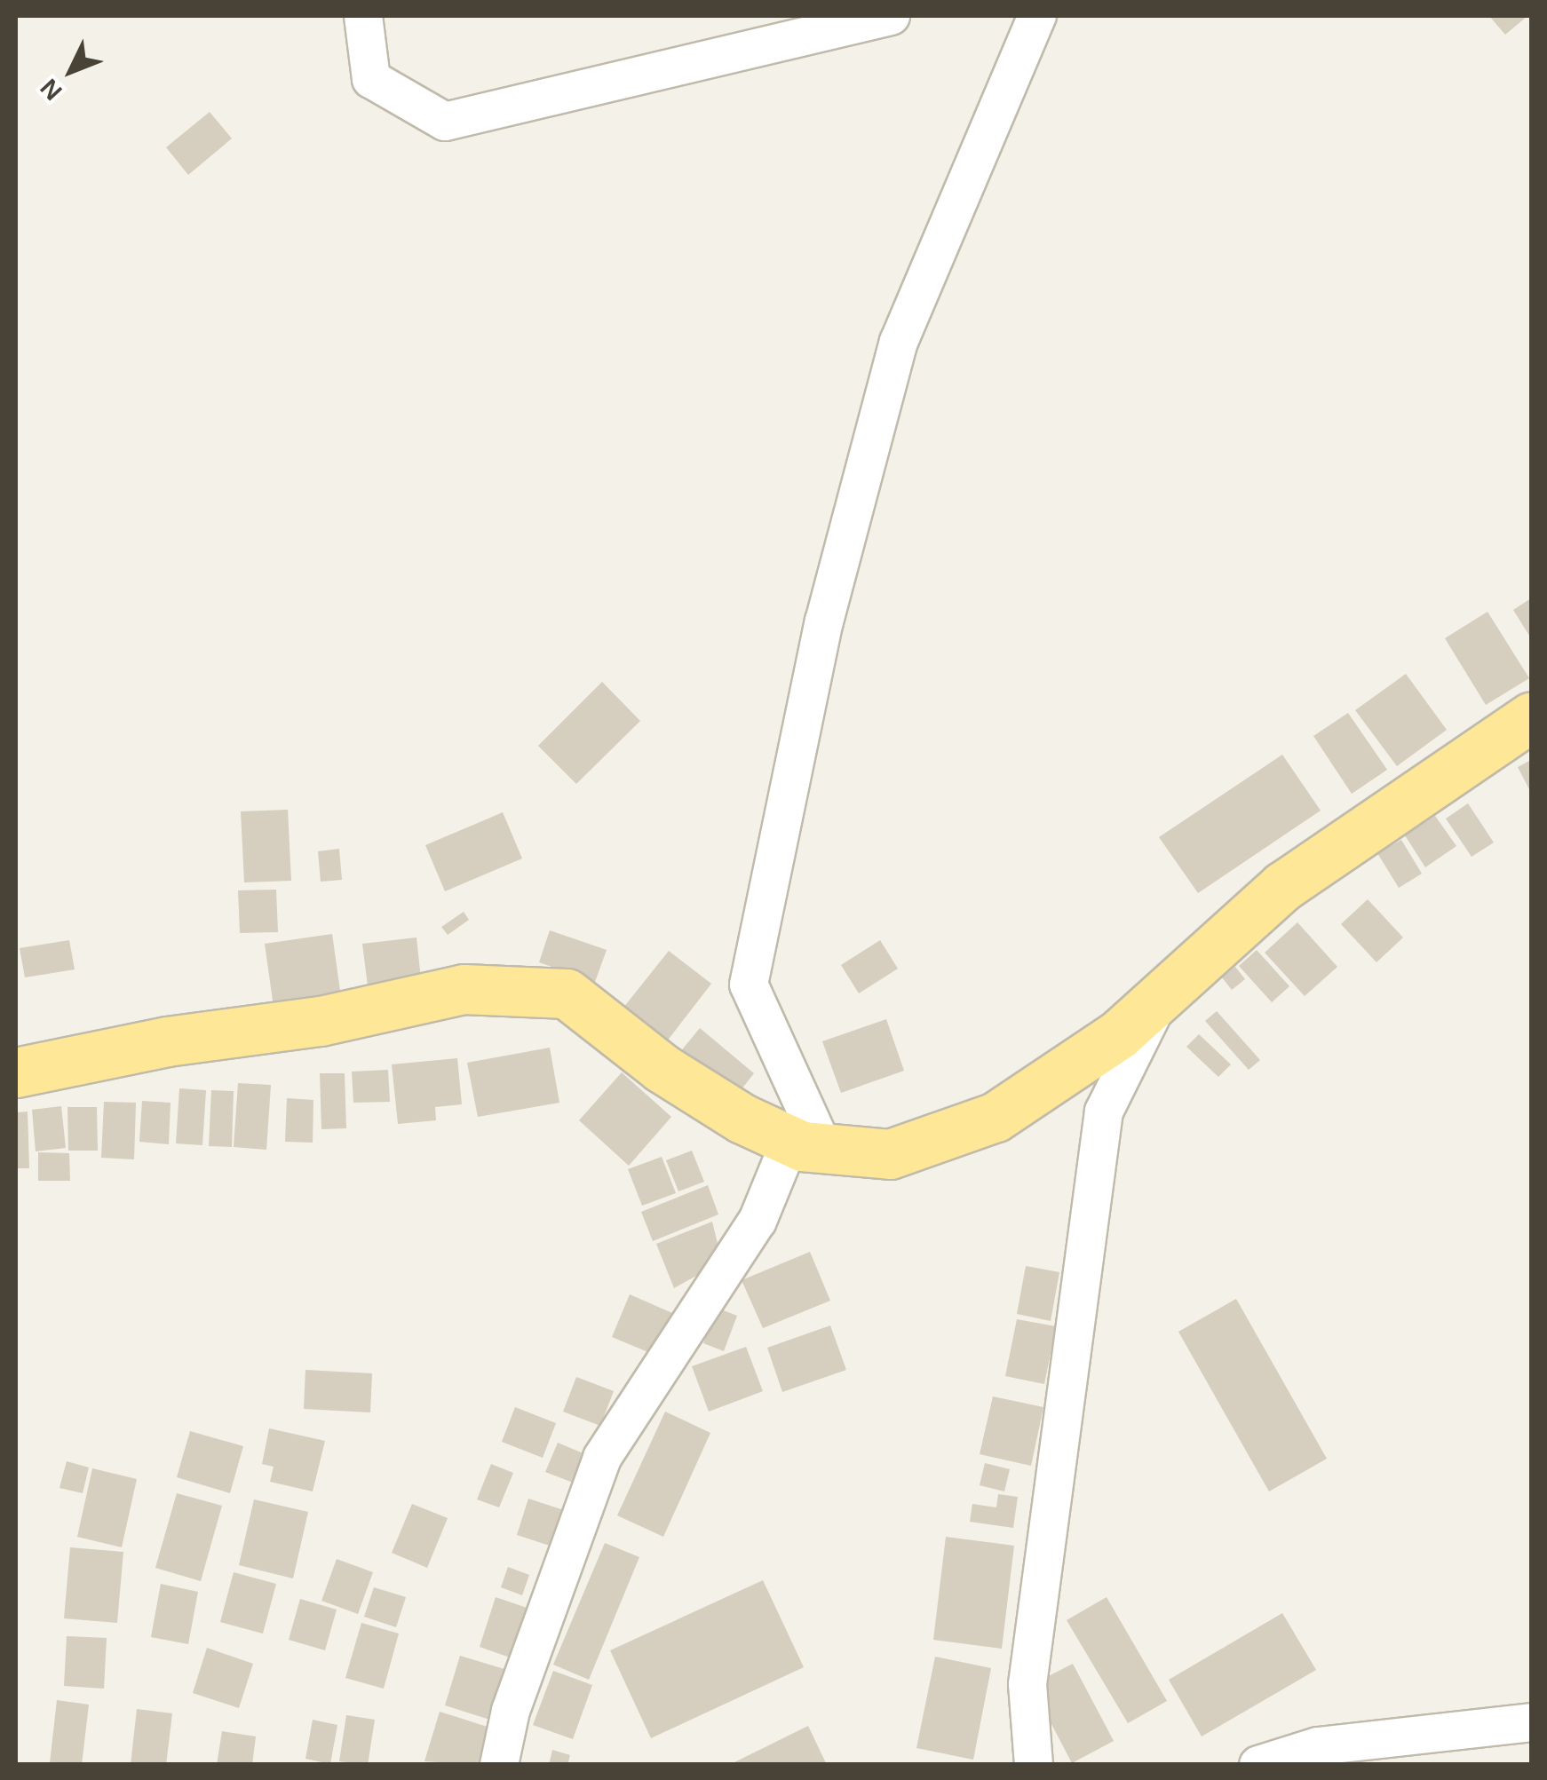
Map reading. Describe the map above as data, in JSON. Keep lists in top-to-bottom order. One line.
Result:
{"north":"bottom left"}
